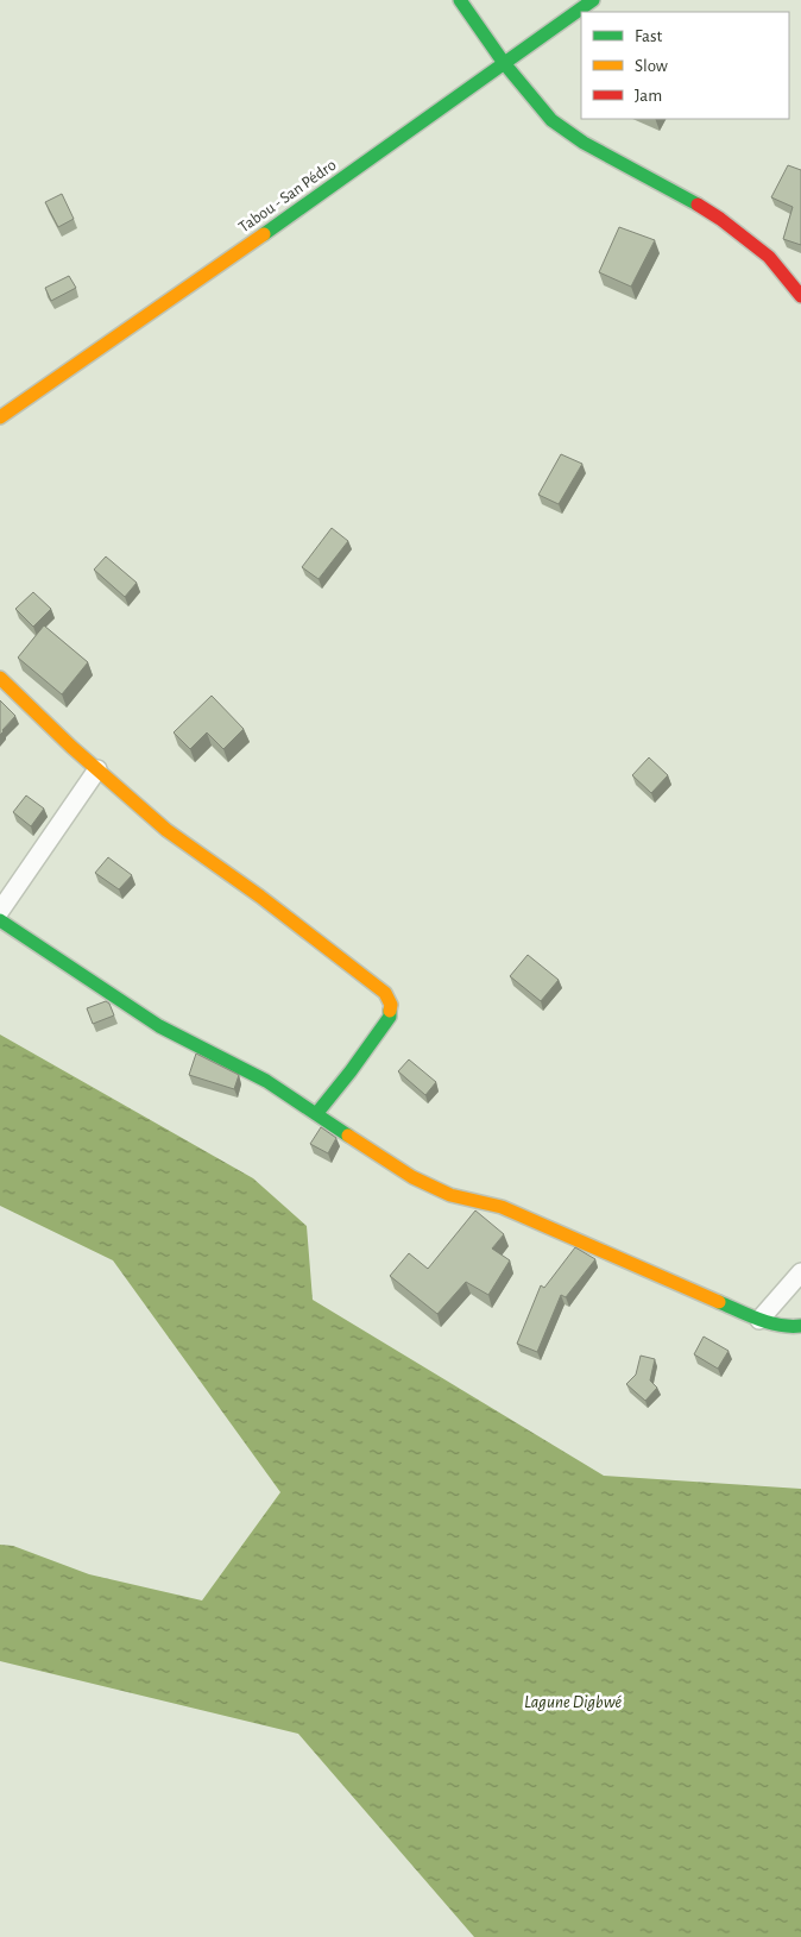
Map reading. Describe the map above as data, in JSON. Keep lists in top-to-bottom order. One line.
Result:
{"streets":{"street":["Tabou - San Pédro"]},"water":["Lagune Digbwé"],"legend":["Fast","Slow","Jam"]}
